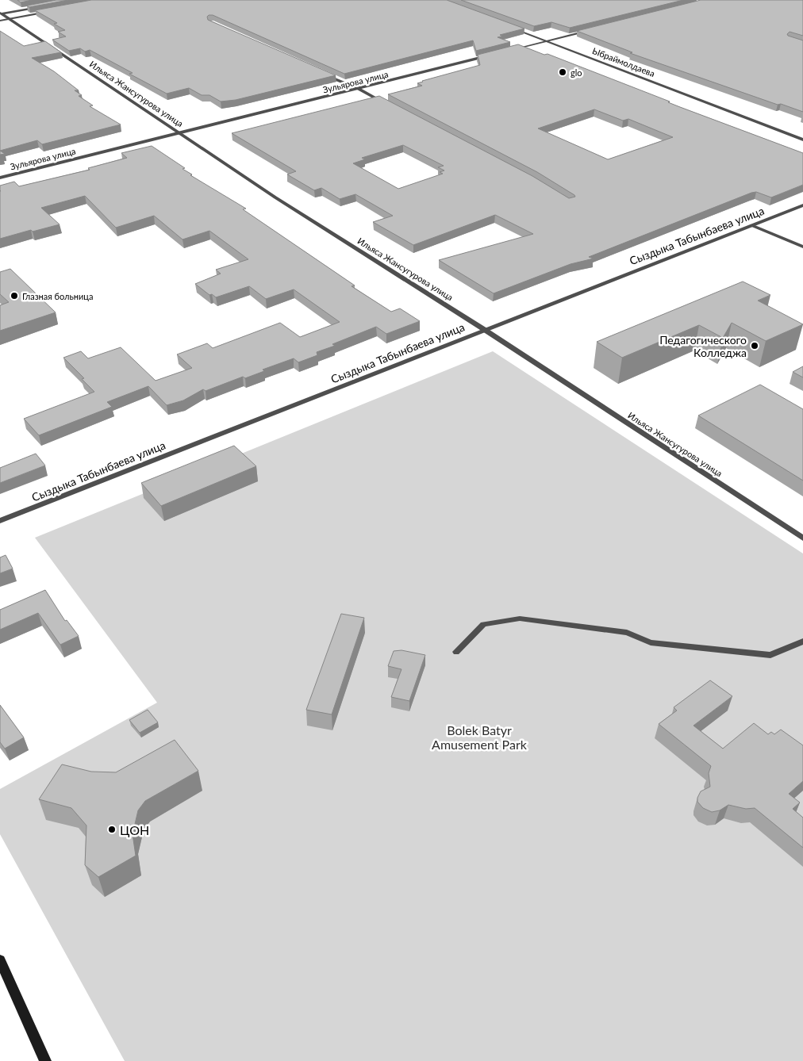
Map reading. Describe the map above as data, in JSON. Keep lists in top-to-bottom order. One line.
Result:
{"streets":{"street":["Ыбраймолдаева","Зульярова улица","Ильяса Жансугурова улица","Сыздыка Табынбаева улица"]},"crossings":[["Зульярова улица","Ильяса Жансугурова улица"],["Ильяса Жансугурова улица","Сыздыка Табынбаева улица"]],"parks":["Bolek Batyr Amusement Park"],"places":["glo","Глазная больница","Педагогического Колледжа","ЦОН"]}
